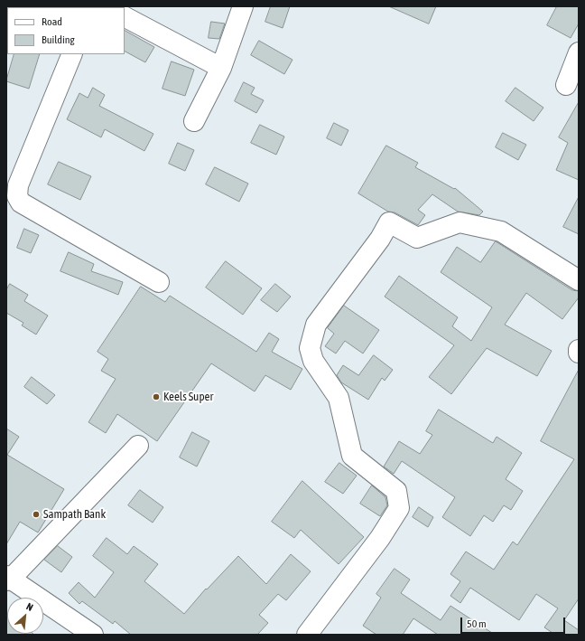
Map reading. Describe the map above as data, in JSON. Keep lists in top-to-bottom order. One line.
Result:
{"places":["Keels Super","Sampath Bank"],"legend":["Road","Building"],"scale_bar":"50 m","north":"top right"}
